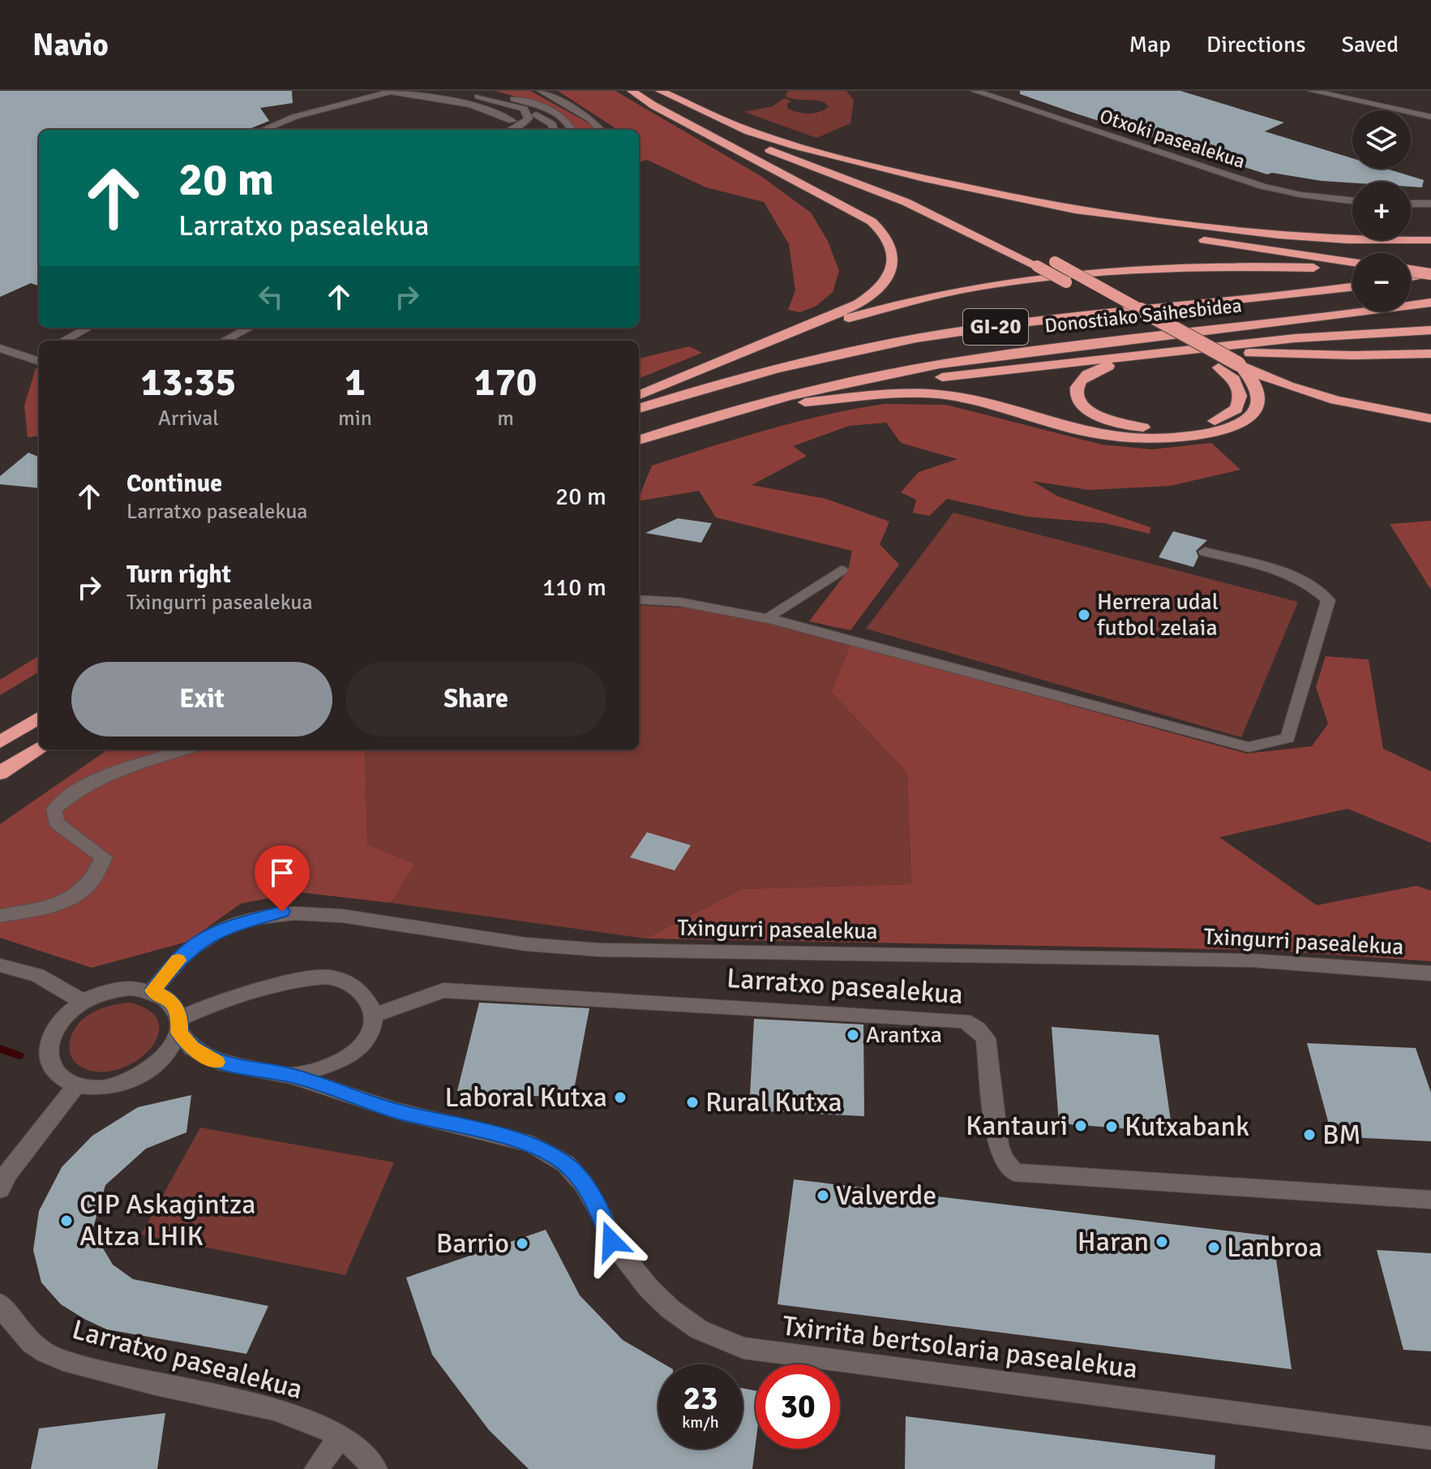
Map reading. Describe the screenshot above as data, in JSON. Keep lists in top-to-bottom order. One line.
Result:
{"streets":{"highway":["Donostiako Saihesbidea","GI-20"],"street":["Otxoki pasealekua","Txingurri pasealekua","Larratxo pasealekua","Txirrita bertsolaria pasealekua"]},"places":["Herrera udal futbol zelaia","Arantxa","Laboral Kutxa","Rural Kutxa","Kantauri","Kutxabank","BM","Valverde","CIP Askagintza Altza LHIK","Haran","Barrio","Lanbroa"],"page":{"header":"Navio","nav":["Map","Directions","Saved"],"map_buttons":["+","−"],"turn":["20 m","Larratxo pasealekua"],"eta":["13:35","Arrival","1","min","170","m"],"list":[{"name":"Continue","note":"Larratxo pasealekua","value":"20 m"},{"name":"Turn right","note":"Txingurri pasealekua","value":"110 m"}],"buttons":["Exit","Share"],"speed":"23 km/h","limit":"30"}}
